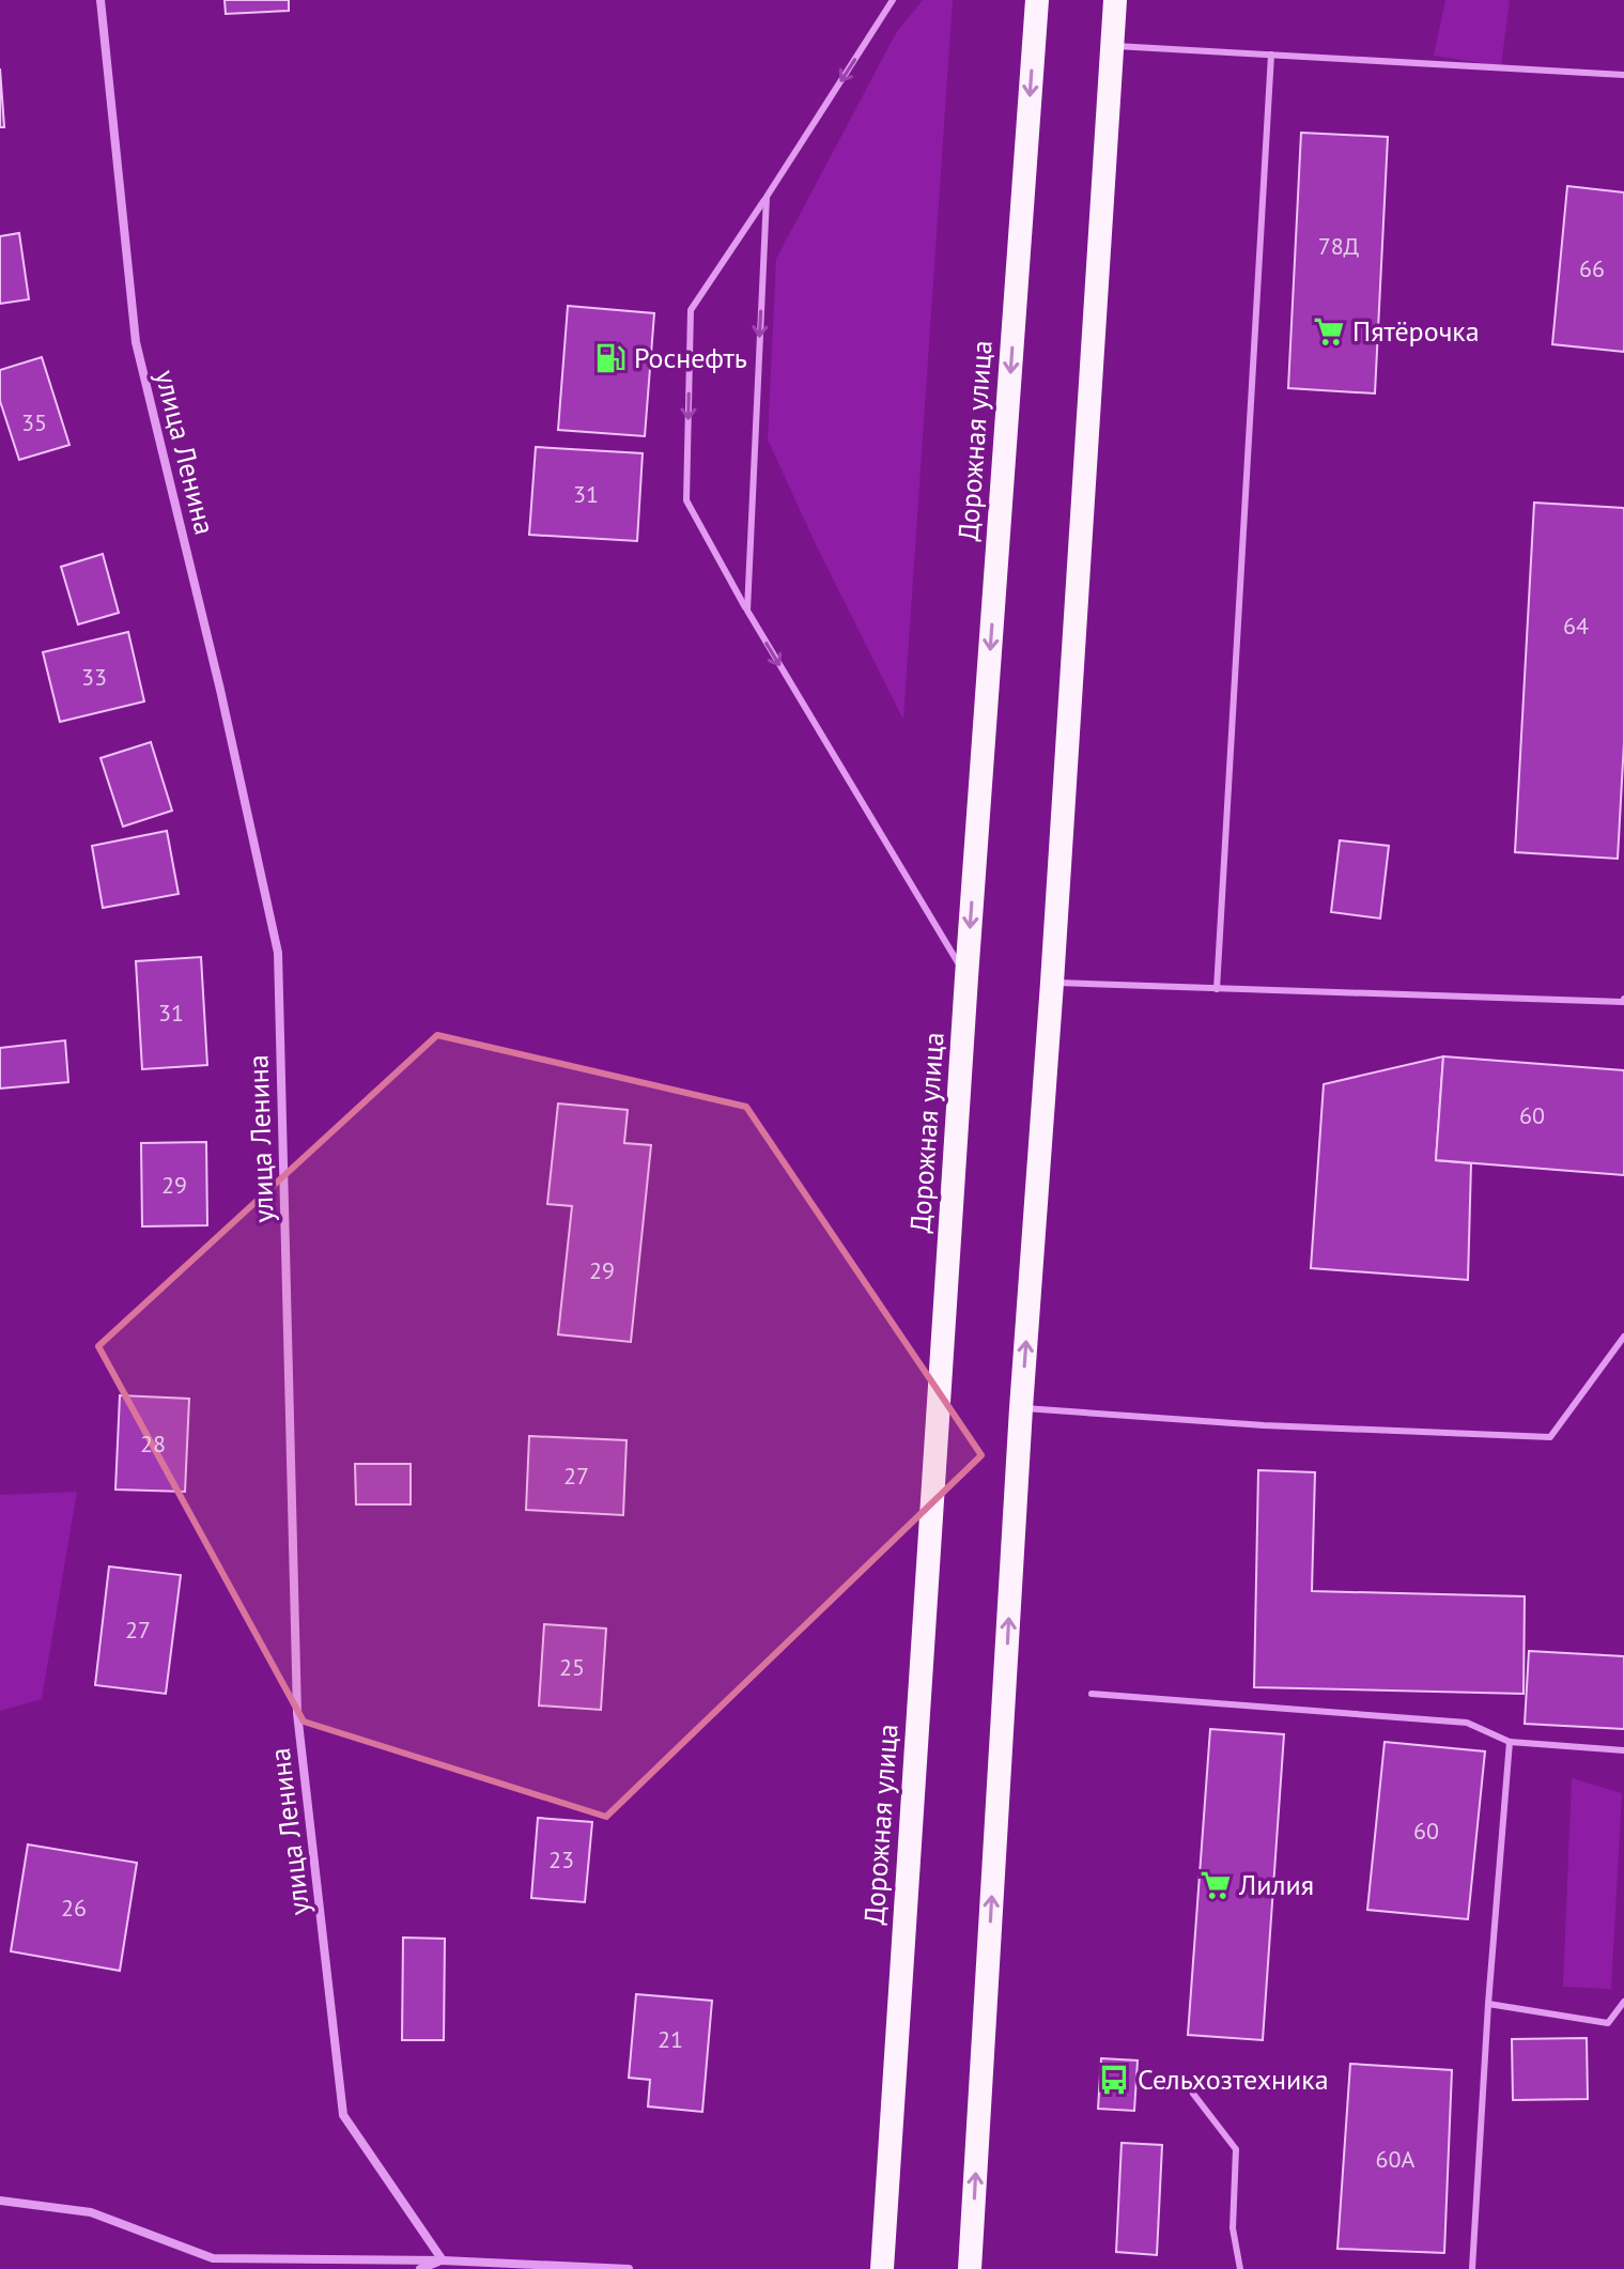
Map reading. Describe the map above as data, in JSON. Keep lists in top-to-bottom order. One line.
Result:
{"streets":{"highway":["Дорожная улица"],"street":["улица Ленина"]},"places":{"supermarket":["Пятёрочка","Лилия"],"fuel station":["Роснефть"],"bus stop":["Сельхозтехника"]},"house_numbers":["78Д","66","35","31","64","33","31","60","29","29","28","27","27","25","60","23","26","21","60А"]}
